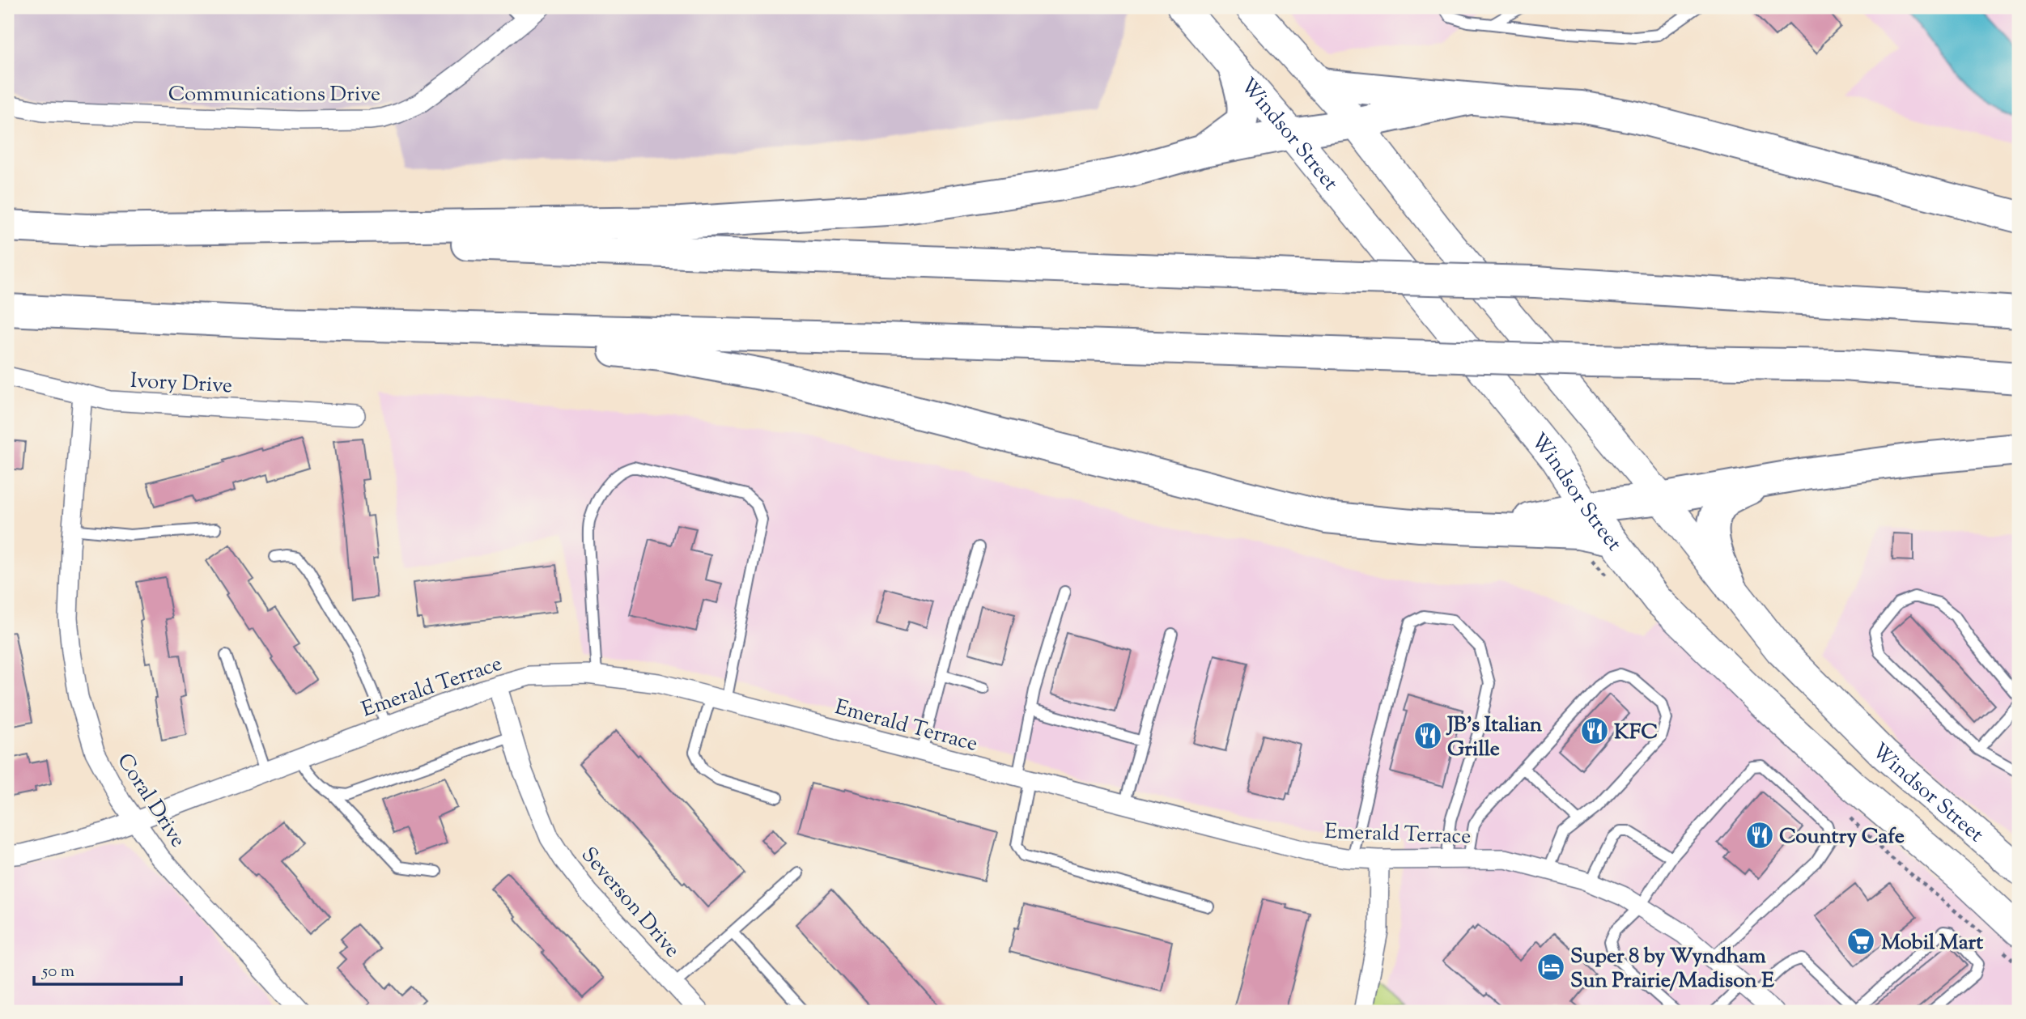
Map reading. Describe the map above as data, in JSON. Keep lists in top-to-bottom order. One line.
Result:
{"streets":{"main road":["Windsor Street"],"street":["Communications Drive","Ivory Drive","Emerald Terrace","Coral Drive","Severson Drive"]},"crossings":[["Ivory Drive","Coral Drive"],["Emerald Terrace","Coral Drive"],["Emerald Terrace","Severson Drive"]],"places":{"restaurant":["KFC","JB's Italian Grille","Country Cafe"],"supermarket":["Mobil Mart"],"hotel":["Super 8 by Wyndham Sun Prairie/Madison E"]},"scale_bar":"50 m"}
